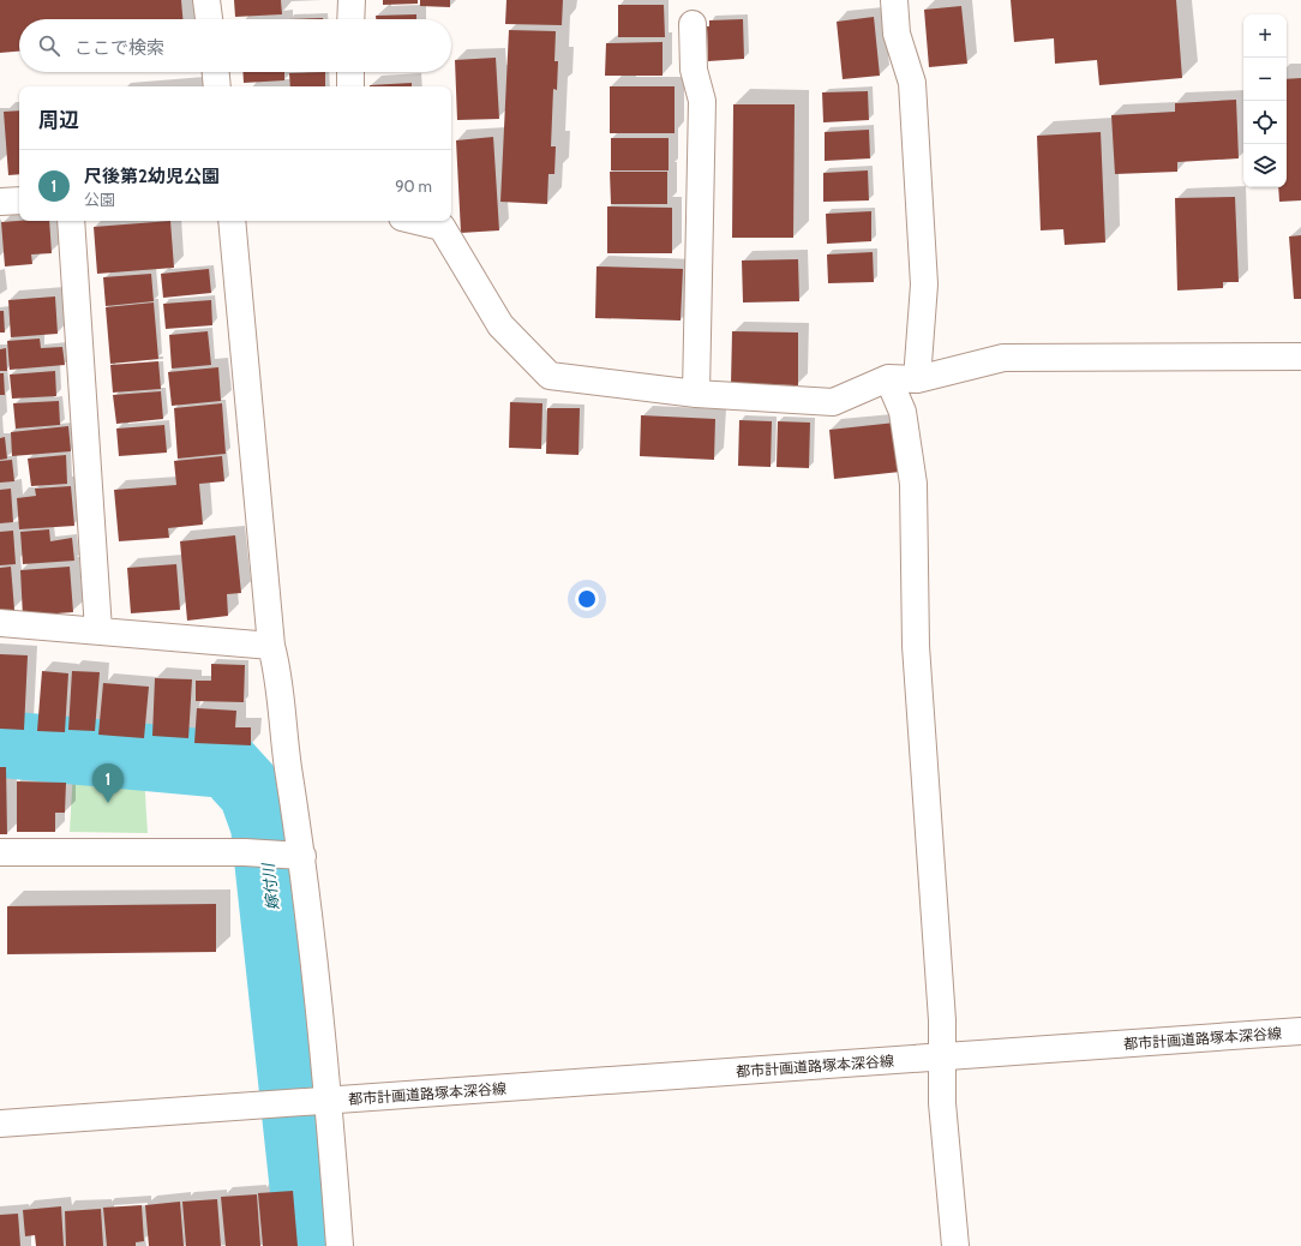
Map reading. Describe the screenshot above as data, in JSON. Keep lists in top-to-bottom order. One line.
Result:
{"streets":{"street":["都市計画道路塚本深谷線"]},"water":["嫁付川"],"page":{"map_buttons":["+","−"],"search":"ここで検索","heading":"周辺","list":[{"mark":"1","name":"尺後第2幼児公園","note":"公園","value":"90 m"}],"pins":"1"}}
